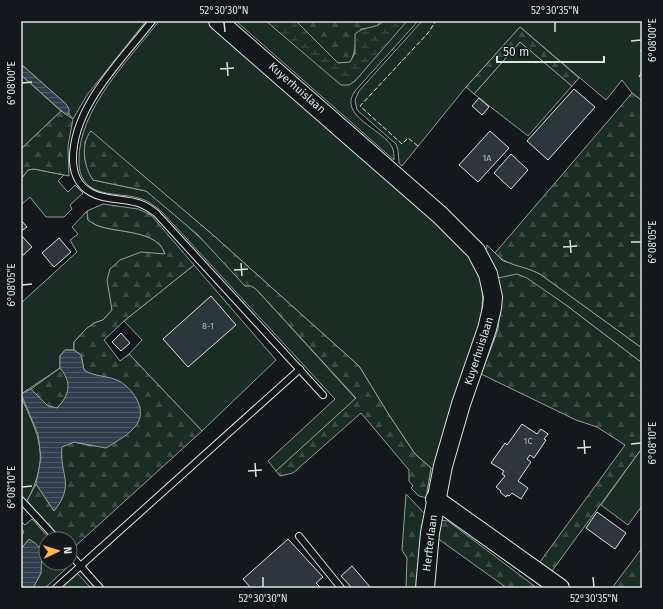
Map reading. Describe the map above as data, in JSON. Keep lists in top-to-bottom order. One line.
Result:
{"streets":{"street":["Kuyerhuislaan","Herfterlaan"]},"crossings":[["Kuyerhuislaan","Herfterlaan"]],"house_numbers":["1A","8-1","1C"],"scale_bar":"50 m","north":"right","coordinates":["52°30'30\"N","52°30'35\"N","6°08'00\"E","6°08'05\"E","6°08'10\"E"]}
